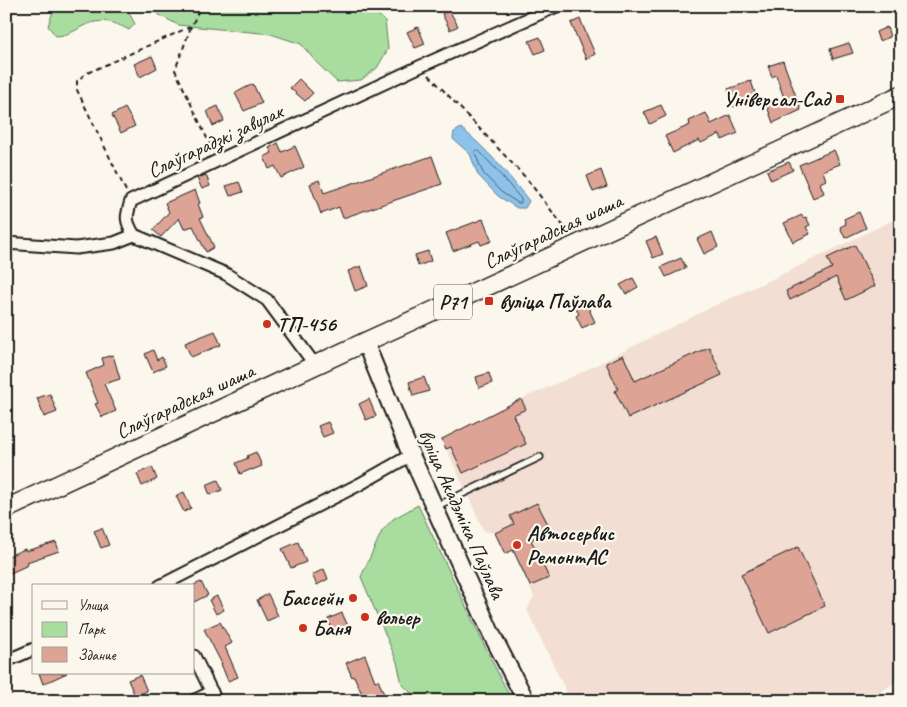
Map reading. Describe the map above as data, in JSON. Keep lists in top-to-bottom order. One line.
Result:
{"streets":{"main road":["Слаўгарадская шаша","Р71","вуліца Акадэміка Паўлава"],"street":["Слаўгарадзкі завулак"]},"crossings":[["Слаўгарадская шаша","вуліца Акадэміка Паўлава"]],"places":{"transit":["Універсал-Сад","вуліца Паўлава"],"other":["ТП-456","Автосервис РемонтАС","Бассейн","вольер","Баня"]},"legend":["Улица","Парк","Здание"]}
